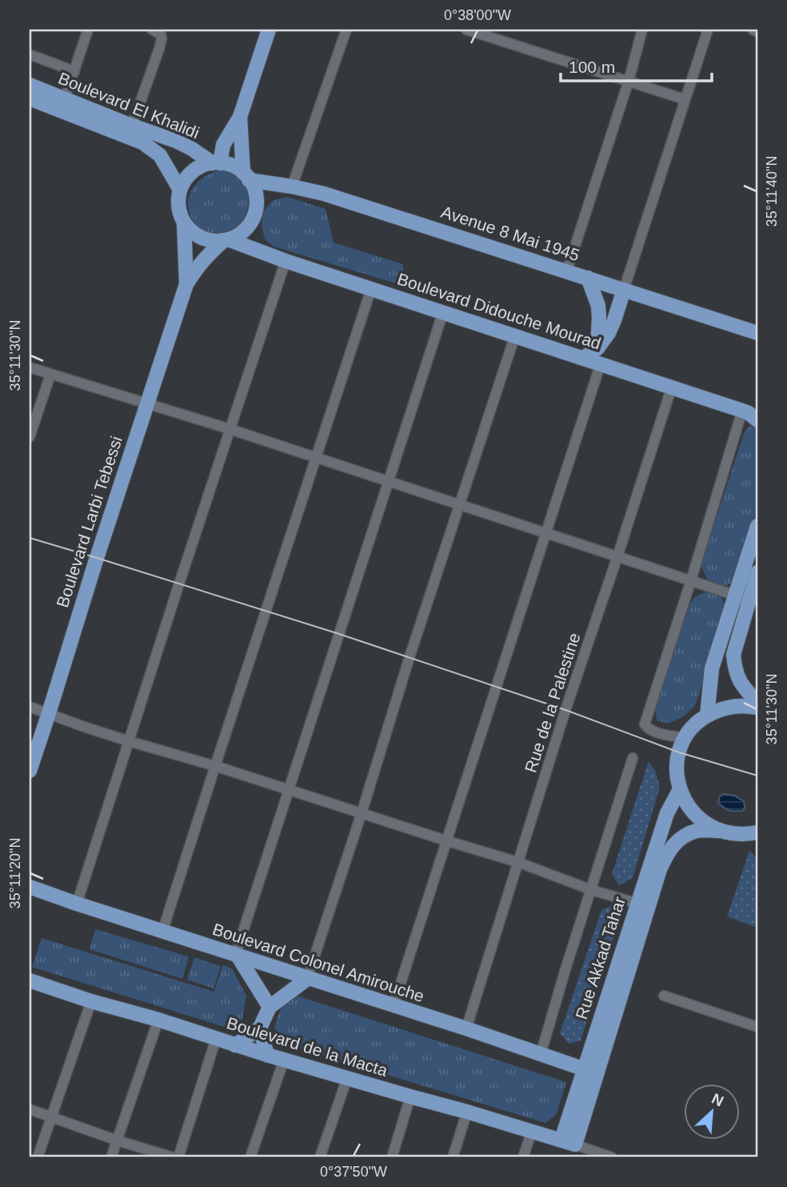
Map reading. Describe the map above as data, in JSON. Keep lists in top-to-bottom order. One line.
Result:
{"streets":{"main road":["Boulevard El Khalidi","Avenue 8 Mai 1945","Boulevard Didouche Mourad","Boulevard Larbi Tebessi","Rue Akkad Tahar","Boulevard Colonel Amirouche","Boulevard de la Macta"],"street":["Rue de la Palestine"]},"crossings":[["Boulevard El Khalidi","Avenue 8 Mai 1945"],["Boulevard El Khalidi","Boulevard Didouche Mourad"],["Avenue 8 Mai 1945","Boulevard Didouche Mourad"],["Boulevard Didouche Mourad","Rue de la Palestine"],["Rue de la Palestine","Boulevard Colonel Amirouche"],["Rue Akkad Tahar","Boulevard Colonel Amirouche"],["Rue Akkad Tahar","Boulevard de la Macta"]],"scale_bar":"100 m","north":"top right","coordinates":["0°38'00\"W","35°11'40\"N","35°11'30\"N","35°11'20\"N","0°37'50\"W"]}
